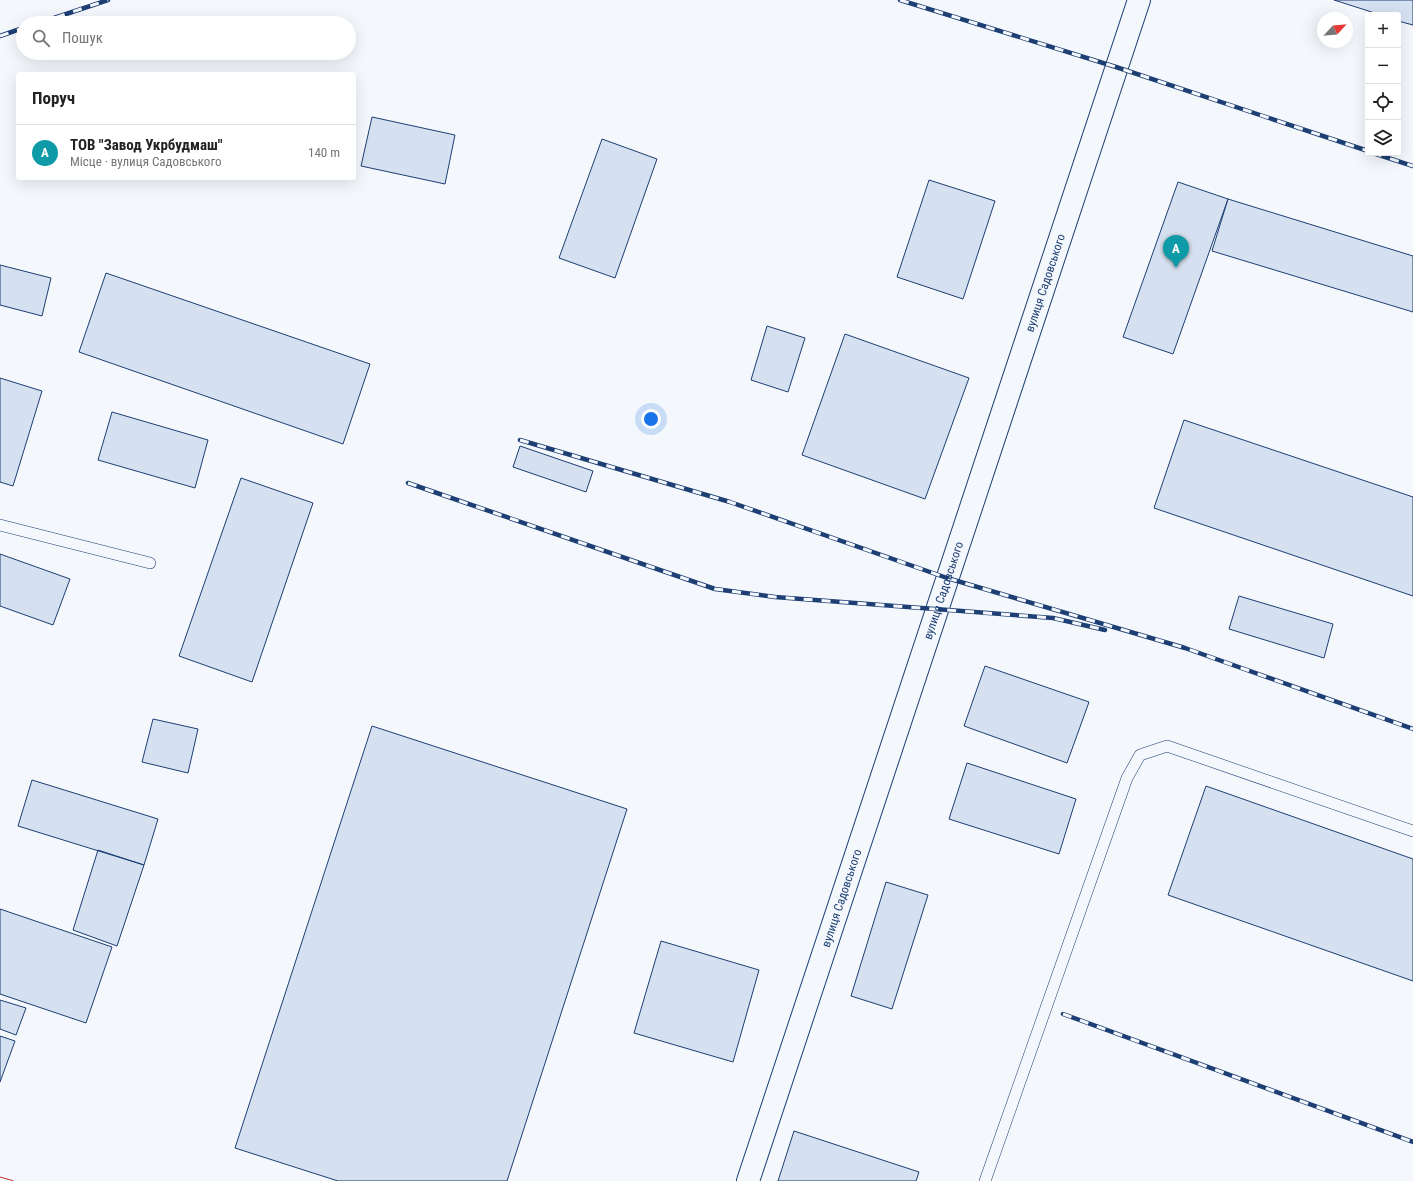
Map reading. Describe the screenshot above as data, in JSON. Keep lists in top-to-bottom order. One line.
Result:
{"streets":{"street":["вулиця Садовського"]},"north":"top right","page":{"map_buttons":["+","−"],"search":"Пошук","heading":"Поруч","list":[{"mark":"A","name":"ТОВ \"Завод Укрбудмаш\"","note":"Місце · вулиця Садовського","value":"140 m"}],"pins":"A"}}
